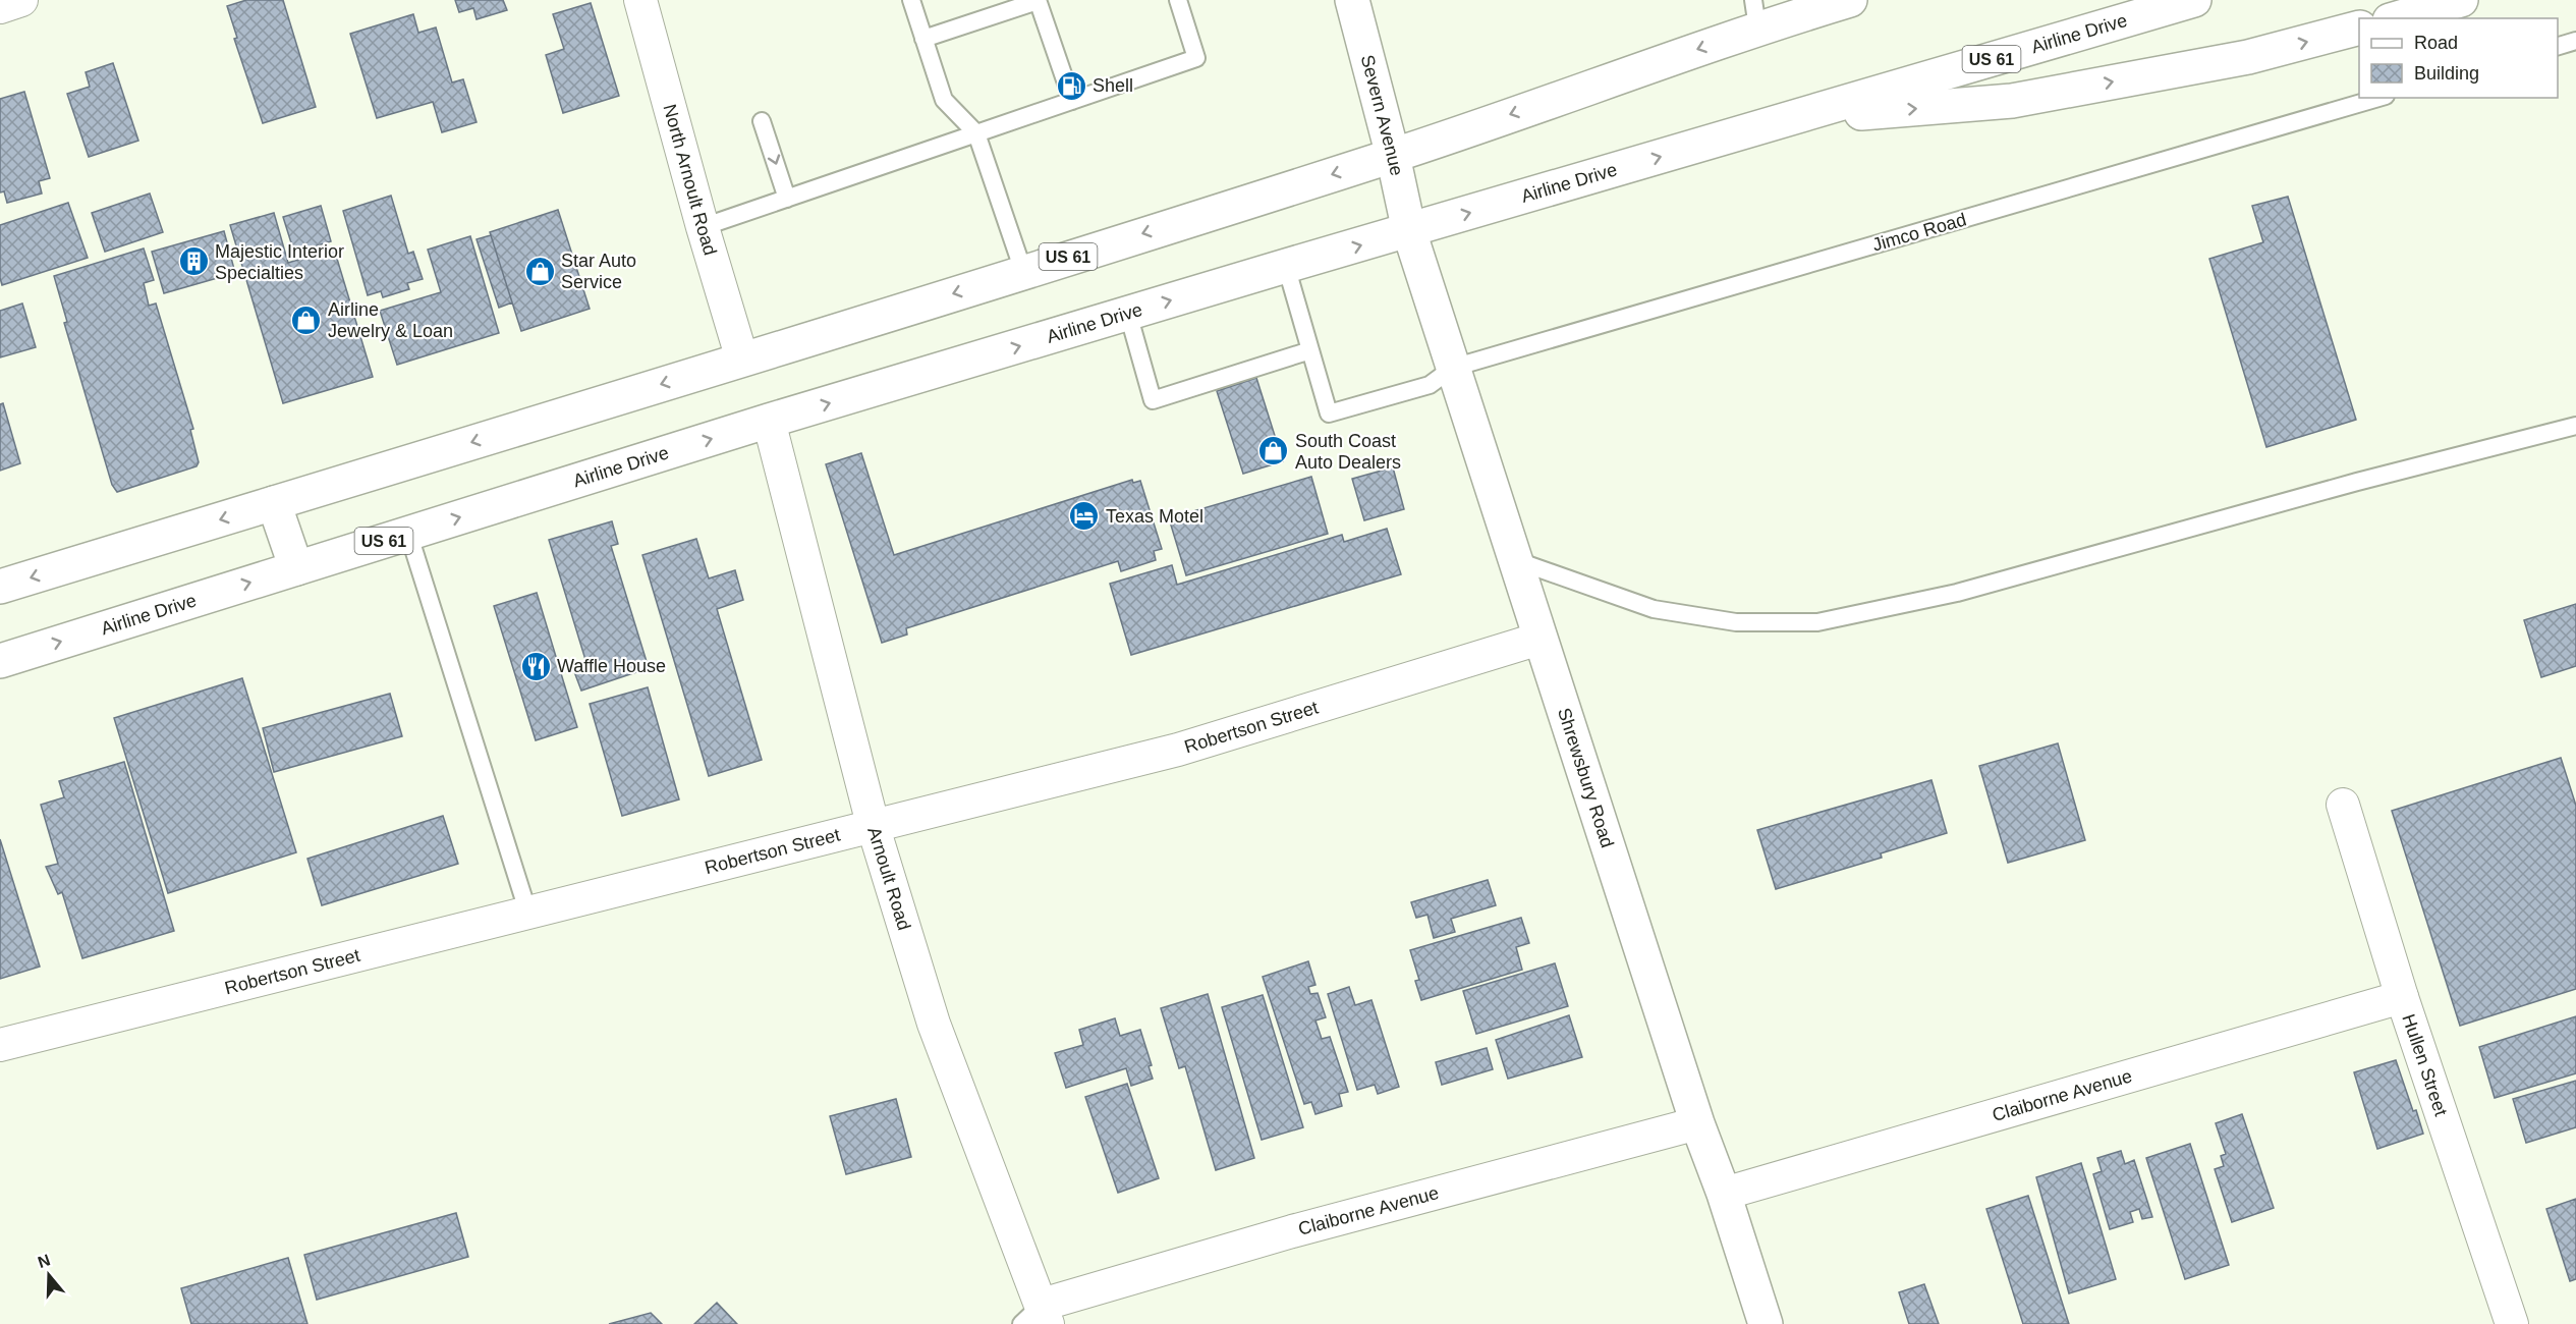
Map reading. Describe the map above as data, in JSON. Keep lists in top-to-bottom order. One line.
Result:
{"streets":{"main road":["Airline Drive","US 61","Severn Avenue","Shrewsbury Road"],"street":["North Arnoult Road","Robertson Street","Arnoult Road","Hullen Street","Claiborne Avenue"],"lane":["Jimco Road"]},"crossings":[["Airline Drive","Severn Avenue"],["Airline Drive","Shrewsbury Road"],["Airline Drive","Arnoult Road"],["US 61","Severn Avenue"],["US 61","North Arnoult Road"],["Severn Avenue","Shrewsbury Road"],["Jimco Road","Shrewsbury Road"],["Robertson Street","Shrewsbury Road"],["Robertson Street","Arnoult Road"],["Shrewsbury Road","Claiborne Avenue"],["Arnoult Road","Claiborne Avenue"],["Hullen Street","Claiborne Avenue"]],"places":{"fuel station":["Shell"],"building":["Majestic Interior Specialties"],"shop":["Star Auto Service","Airline Jewelry & Loan","South Coast Auto Dealers"],"hotel":["Texas Motel"],"restaurant":["Waffle House"]},"legend":["Road","Building"],"north":"top"}
